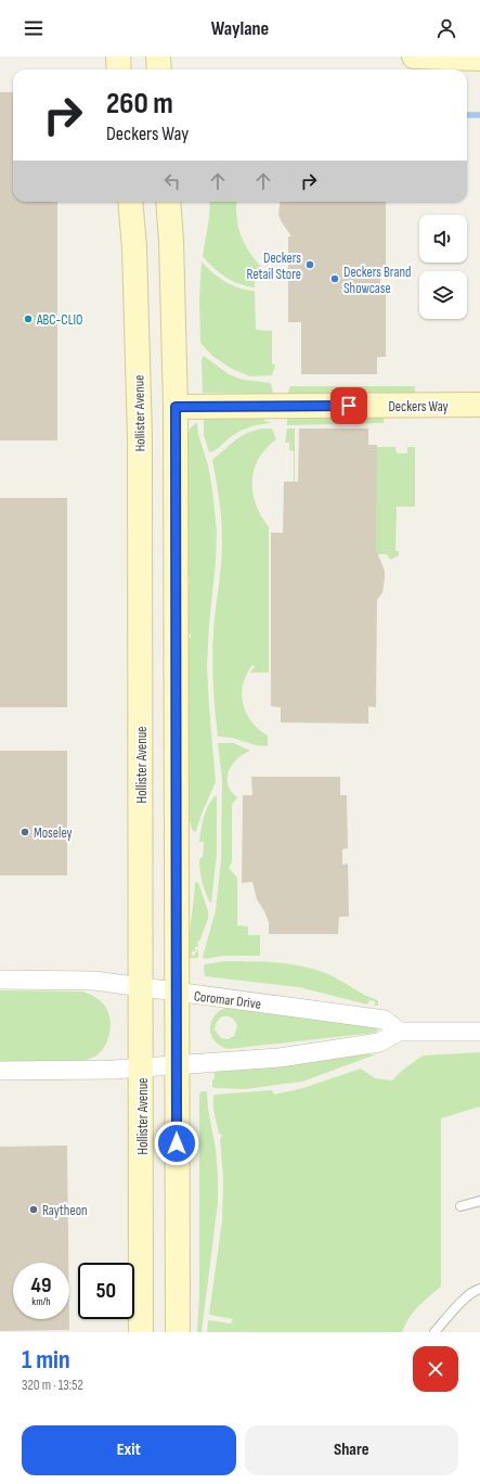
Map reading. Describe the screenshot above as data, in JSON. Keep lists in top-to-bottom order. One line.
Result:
{"streets":{"main road":["Deckers Way","Hollister Avenue"],"street":["Coromar Drive"]},"crossings":[["Hollister Avenue","Coromar Drive"]],"places":["Deckers Retail Store","Deckers Brand Showcase","ABC-CLIO","Moseley","Raytheon"],"page":{"header":"Waylane","turn":["260 m","Deckers Way"],"speed":"49 km/h","limit":"50","heading":["1 min","320 m · 13:52"],"buttons":["Exit","Share"]}}
